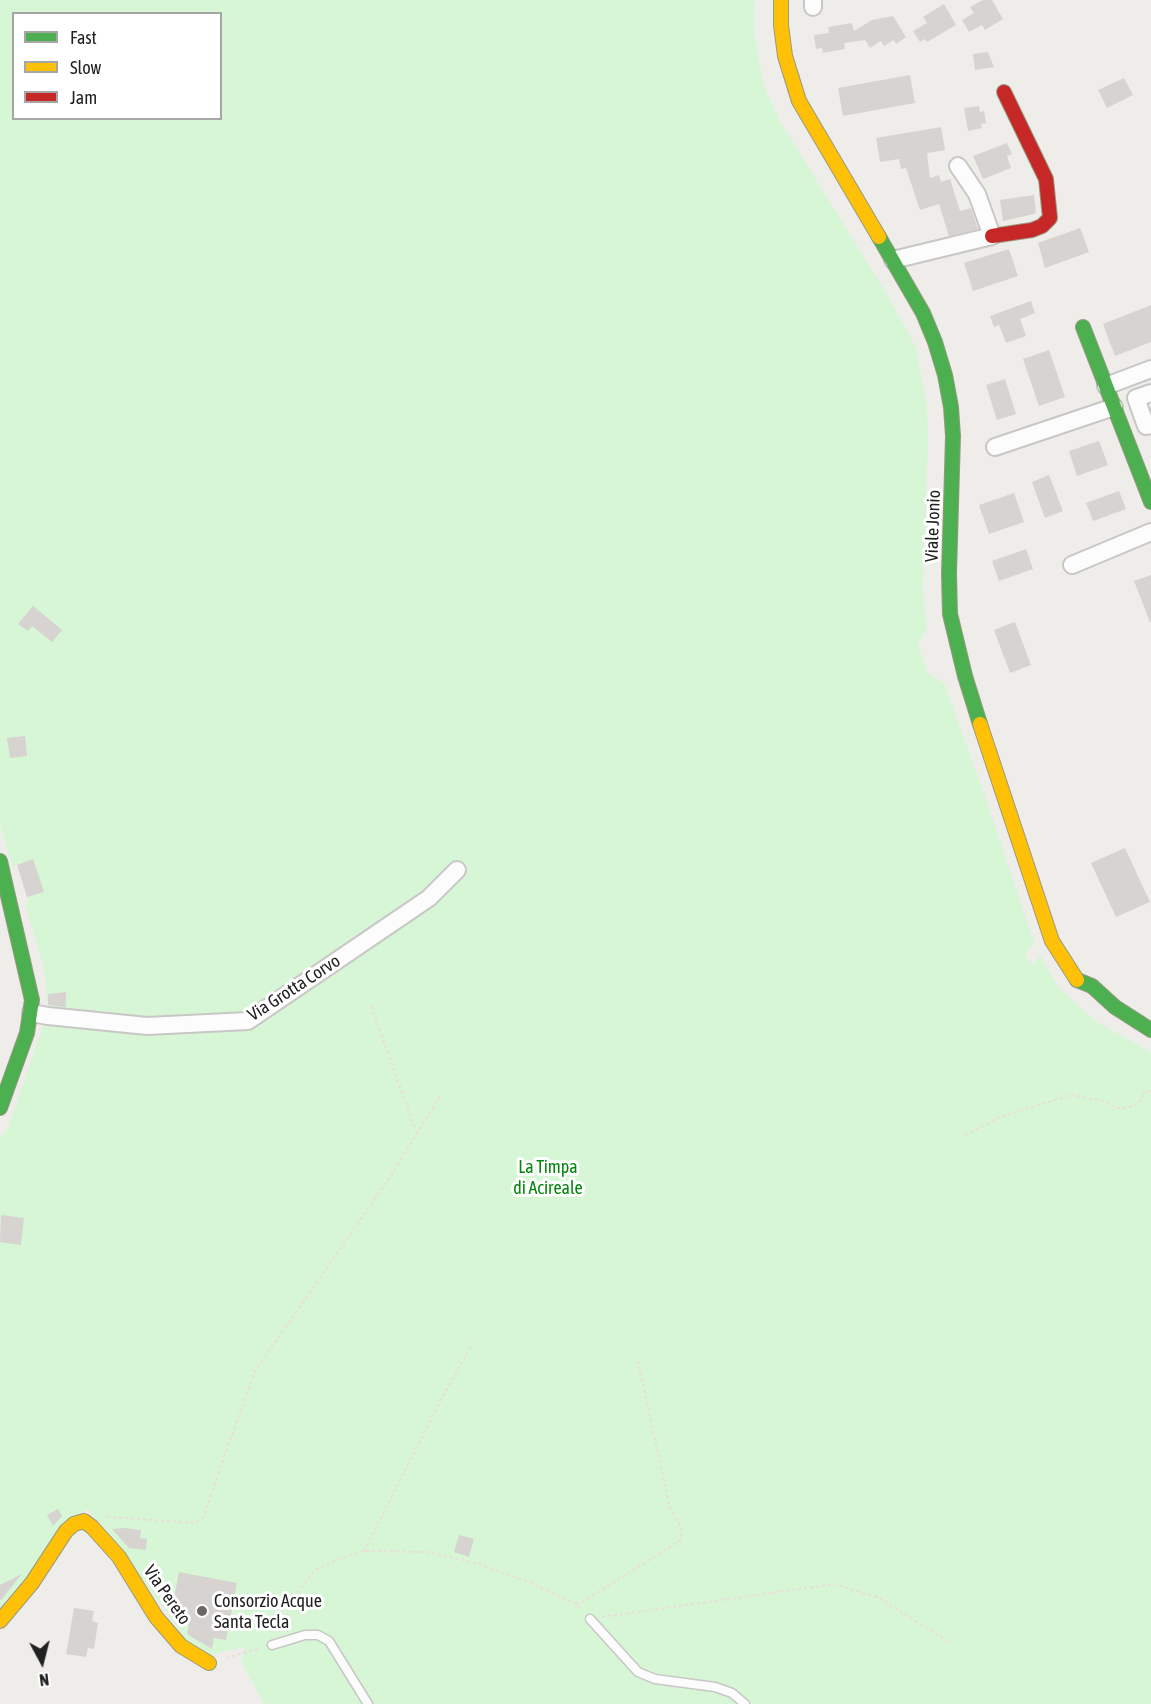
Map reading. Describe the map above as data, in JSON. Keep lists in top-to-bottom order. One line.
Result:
{"streets":{"main road":["Viale Jonio","Via Pereto"],"street":["Via Grotta Corvo"]},"parks":["La Timpa di Acireale"],"places":["Consorzio Acque Santa Tecla"],"legend":["Fast","Slow","Jam"],"north":"bottom"}
